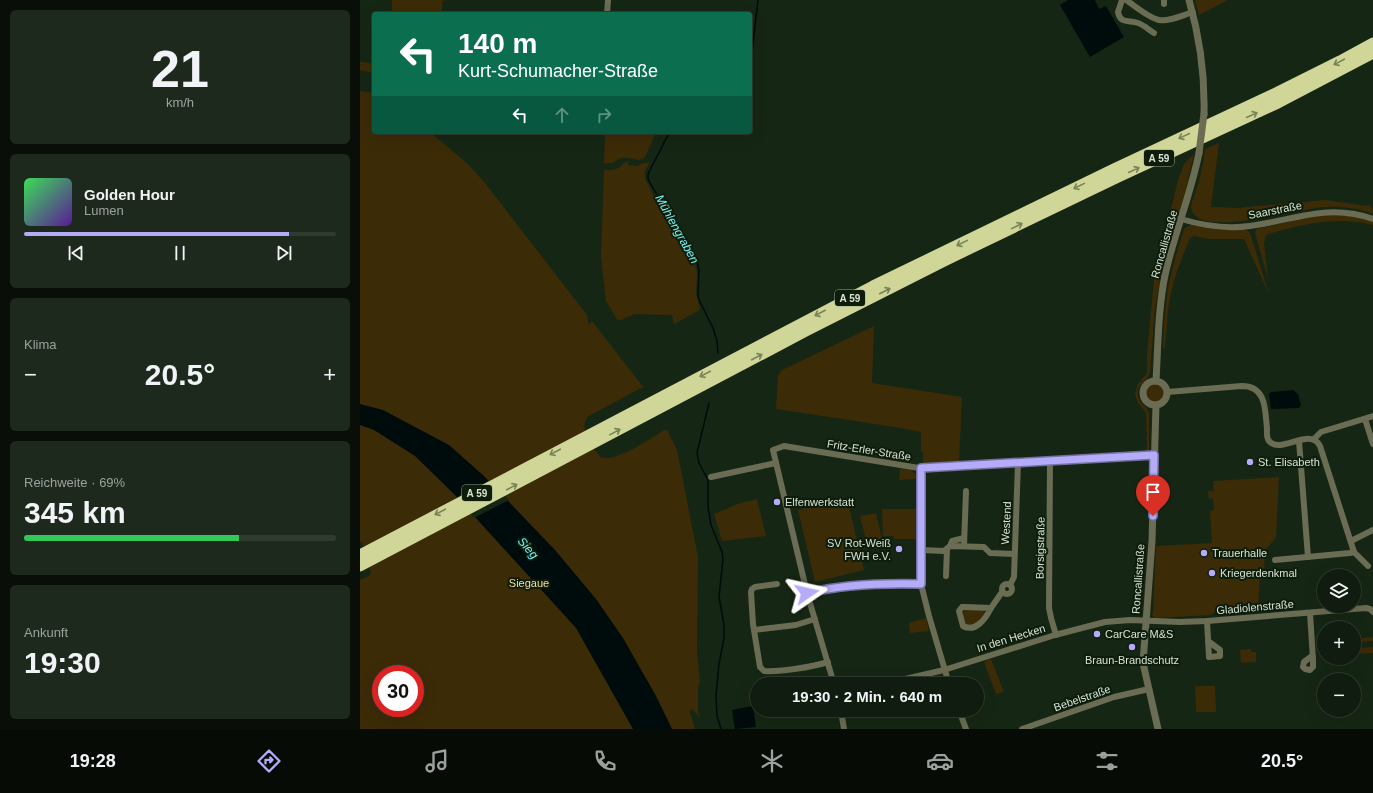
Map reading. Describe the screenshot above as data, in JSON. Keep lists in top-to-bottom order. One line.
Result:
{"streets":{"highway":["A 59"],"street":["Saarstraße","Roncallistraße","Fritz-Erler-Straße","Westend","Borsigstraße","Gladiolenstraße","In den Hecken","Bebelstraße"]},"crossings":[["Saarstraße","Roncallistraße"],["Roncallistraße","Fritz-Erler-Straße"],["Roncallistraße","Gladiolenstraße"],["Roncallistraße","In den Hecken"],["Roncallistraße","Bebelstraße"],["Fritz-Erler-Straße","Westend"],["Fritz-Erler-Straße","Borsigstraße"],["Borsigstraße","In den Hecken"],["Gladiolenstraße","In den Hecken"]],"water":["Mühlengraben","Sieg"],"parks":["Siegaue"],"places":["St. Elisabeth","Elfenwerkstatt","SV Rot-Weiß FWH e.V.","Trauerhalle","Kriegerdenkmal","CarCare M&S","Braun-Brandschutz"],"page":{"tile":[["21","km/h"],"Klima",["Reichweite · 69%","345 km"],["Ankunft","19:30"]],"turn":["140 m","Kurt-Schumacher-Straße"],"song":["Golden Hour","Lumen"],"heat":["−","20.5°","+"],"map_buttons":["+","−"],"limit":"30","trip":"19:30 · 2 Min. · 640 m","tabs":["19:28","20.5°"]}}
